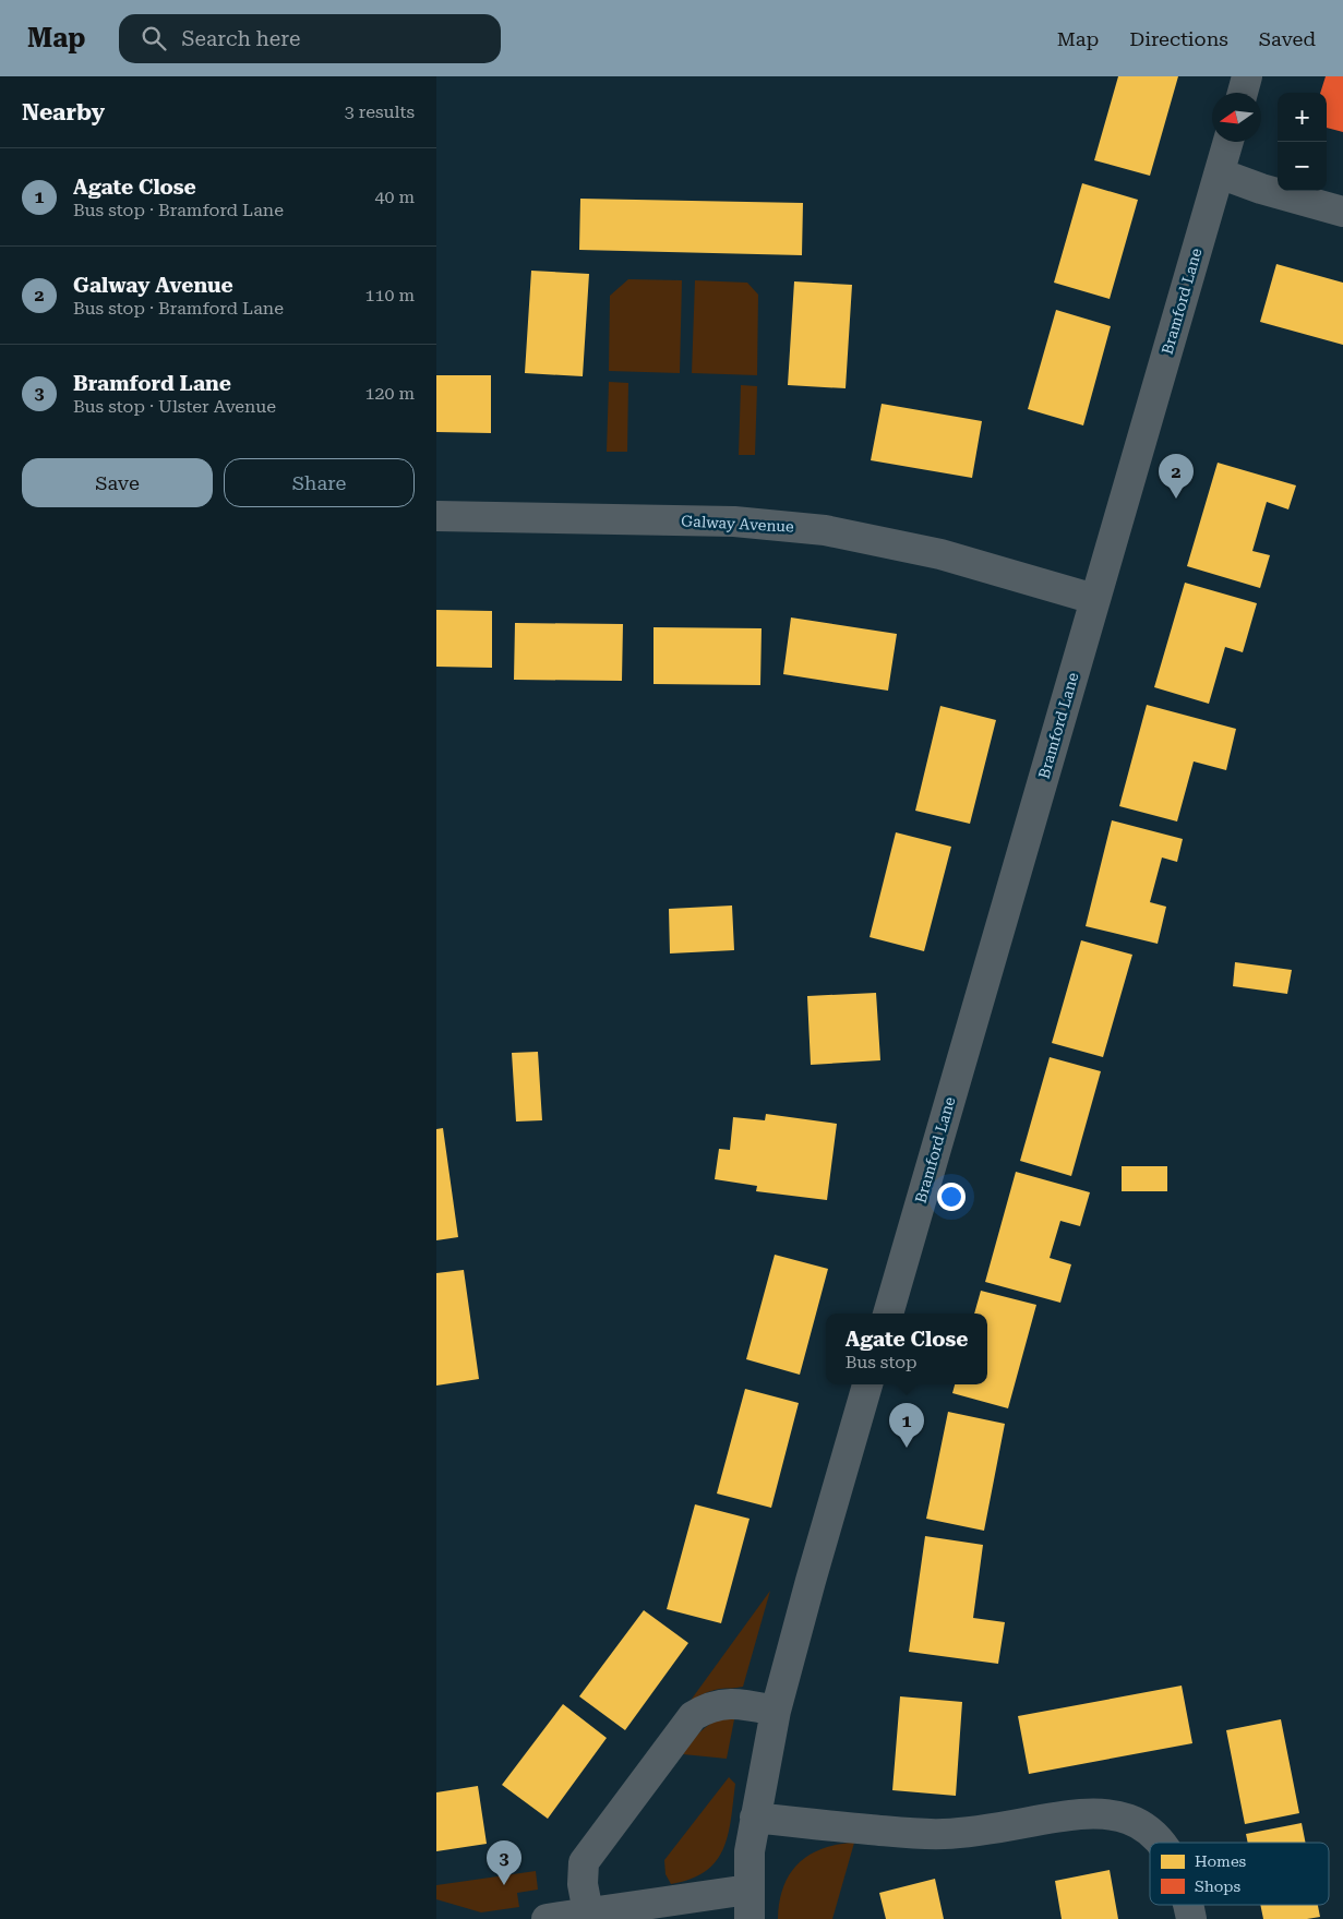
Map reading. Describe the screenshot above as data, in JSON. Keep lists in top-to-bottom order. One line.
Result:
{"streets":{"street":["Bramford Lane","Galway Avenue"]},"crossings":[["Bramford Lane","Galway Avenue"]],"legend":["Homes","Shops"],"north":"left","page":{"header":"Map","search":"Search here","nav":["Map","Directions","Saved"],"heading":["Nearby","3 results"],"map_buttons":["+","−"],"list":[{"mark":"1","name":"Agate Close","note":"Bus stop · Bramford Lane","value":"40 m"},{"mark":"2","name":"Galway Avenue","note":"Bus stop · Bramford Lane","value":"110 m"},{"mark":"3","name":"Bramford Lane","note":"Bus stop · Ulster Avenue","value":"120 m"}],"buttons":["Save","Share"],"pins":["2","1","3"],"popup":["Agate Close","Bus stop"]}}
